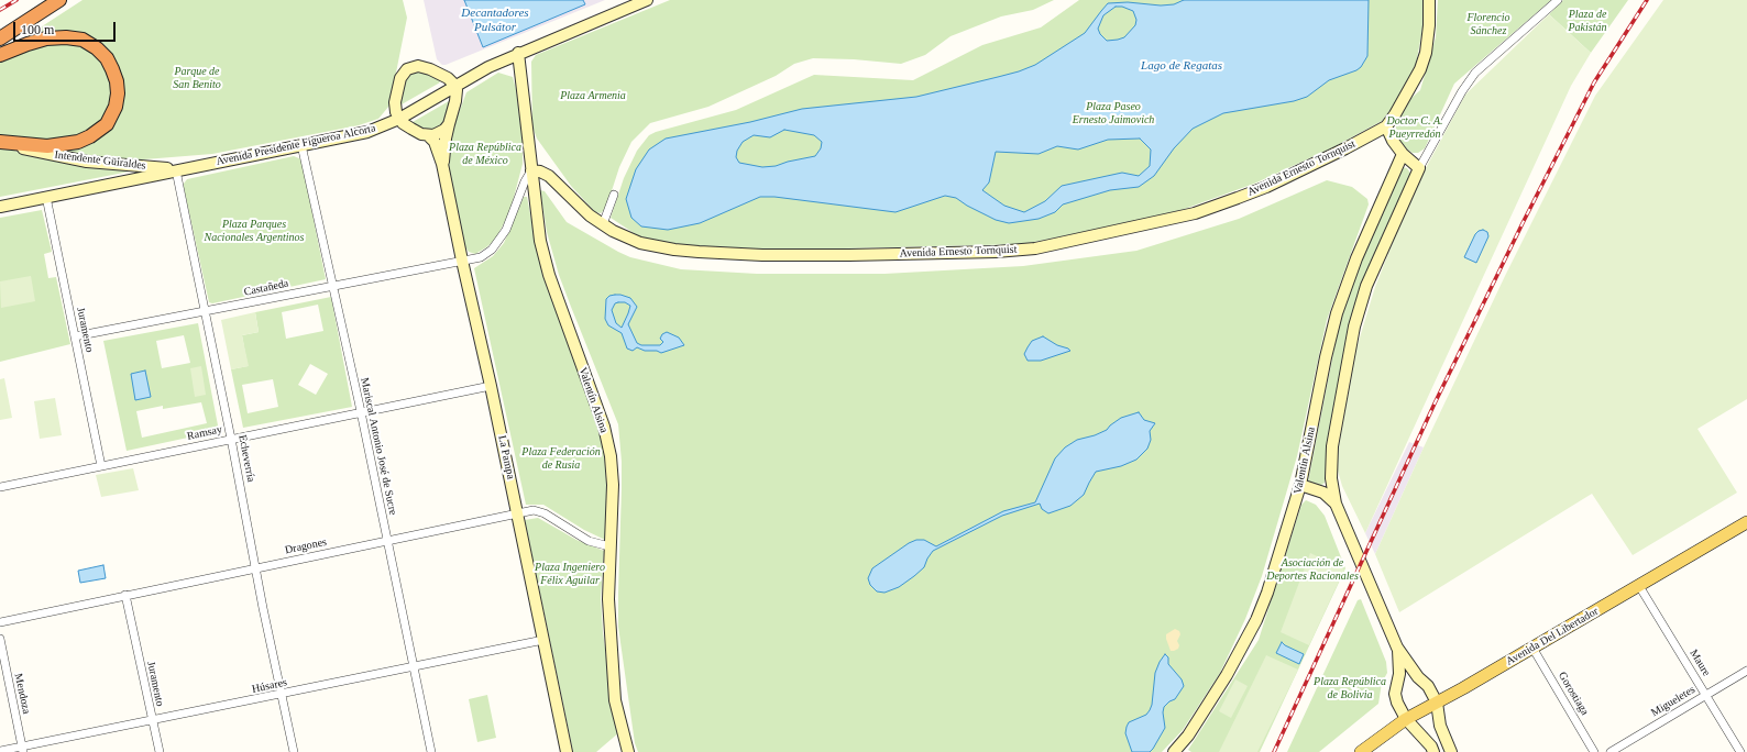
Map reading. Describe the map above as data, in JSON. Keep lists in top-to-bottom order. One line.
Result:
{"streets":{"main road":["Avenida Del Libertador"],"street":["Avenida Presidente Figueroa Alcorta","Intendente Güiraldes","Avenida Ernesto Tornquist","Castañeda","Juramento","Valentín Alsina","Ramsay","Mariscal Antonio José de Sucre","La Pampa","Echeverría","Dragones","Maure","Húsares","Mendoza","Gorostiaga","Migueletes"]},"crossings":[["Avenida Presidente Figueroa Alcorta","Intendente Güiraldes"],["Avenida Presidente Figueroa Alcorta","Juramento"],["Avenida Presidente Figueroa Alcorta","Valentín Alsina"],["Avenida Presidente Figueroa Alcorta","Mariscal Antonio José de Sucre"],["Avenida Presidente Figueroa Alcorta","La Pampa"],["Avenida Presidente Figueroa Alcorta","Echeverría"],["Intendente Güiraldes","Echeverría"],["Avenida Ernesto Tornquist","Castañeda"],["Avenida Ernesto Tornquist","Valentín Alsina"],["Castañeda","Juramento"],["Castañeda","Valentín Alsina"],["Castañeda","Mariscal Antonio José de Sucre"],["Castañeda","La Pampa"],["Castañeda","Echeverría"],["Juramento","Ramsay"],["Juramento","Dragones"],["Juramento","Húsares"],["Valentín Alsina","Dragones"],["Ramsay","Mariscal Antonio José de Sucre"],["Ramsay","La Pampa"],["Ramsay","Echeverría"],["Mariscal Antonio José de Sucre","Dragones"],["Mariscal Antonio José de Sucre","Húsares"],["La Pampa","Dragones"],["La Pampa","Húsares"],["Echeverría","Dragones"],["Echeverría","Húsares"],["Avenida Del Libertador","Maure"],["Avenida Del Libertador","Gorostiaga"],["Maure","Migueletes"],["Húsares","Mendoza"]],"water":["Decantadores Pulsátor","Lago de Regatas"],"parks":["Plaza de Pakistán","Florencio Sánchez","Parque de San Benito","Plaza Armenia","Plaza Paseo Ernesto Jaimovich","Doctor C. A. Pueyrredón","Plaza República de México","Plaza Parques Nacionales Argentinos","Plaza Federación de Rusia","Asociación de Deportes Racionales","Plaza Ingeniero Félix Aguilar","Plaza República de Bolivia"],"scale_bar":"100 m"}
